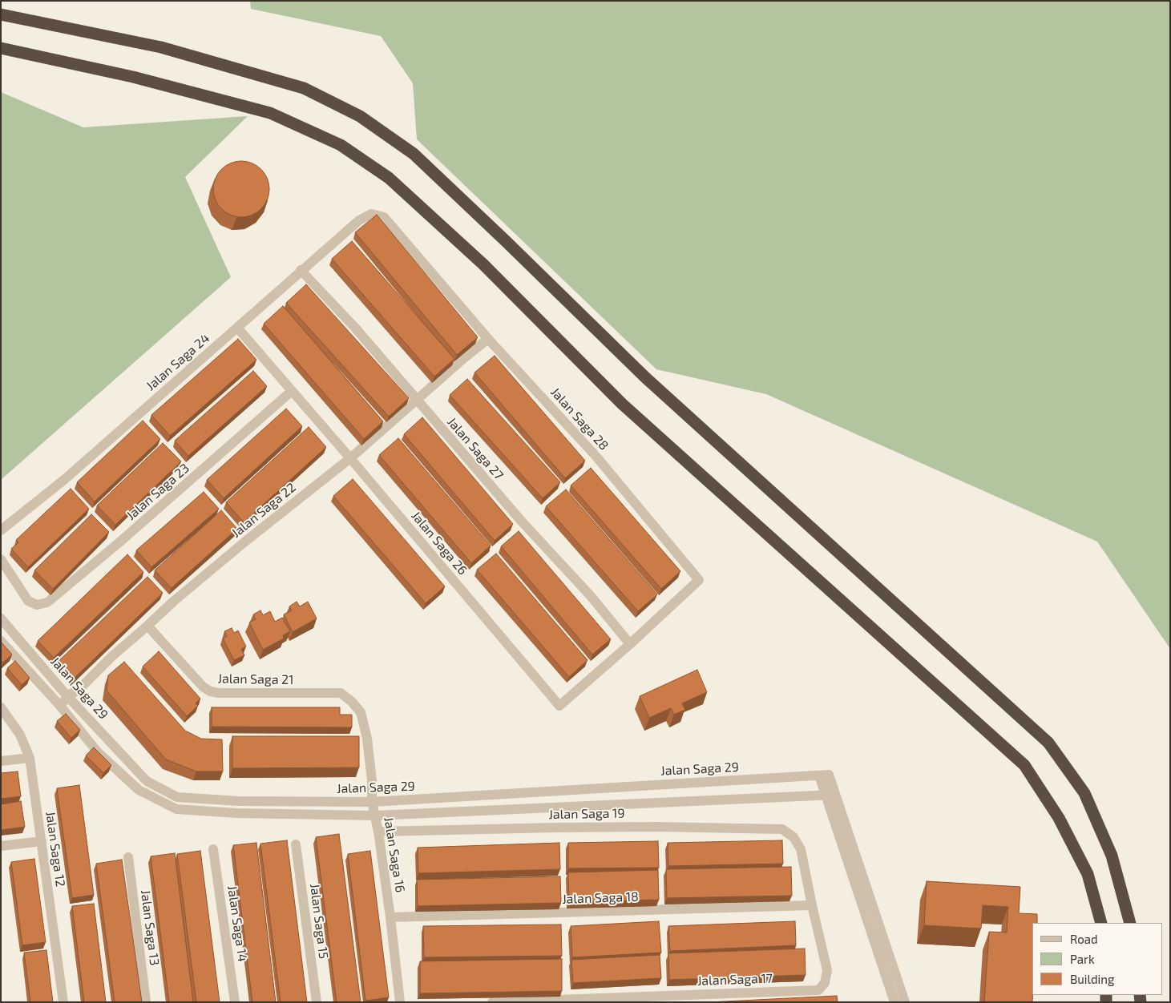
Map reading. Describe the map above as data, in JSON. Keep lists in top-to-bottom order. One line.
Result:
{"streets":{"street":["Jalan Saga 24","Jalan Saga 28","Jalan Saga 27","Jalan Saga 23","Jalan Saga 22","Jalan Saga 26","Jalan Saga 21","Jalan Saga 29","Jalan Saga 19","Jalan Saga 12","Jalan Saga 16","Jalan Saga 18","Jalan Saga 15","Jalan Saga 14","Jalan Saga 13","Jalan Saga 17"]},"crossings":[["Jalan Saga 24","Jalan Saga 28"],["Jalan Saga 24","Jalan Saga 27"],["Jalan Saga 24","Jalan Saga 26"],["Jalan Saga 28","Jalan Saga 27"],["Jalan Saga 28","Jalan Saga 22"],["Jalan Saga 28","Jalan Saga 26"],["Jalan Saga 27","Jalan Saga 22"],["Jalan Saga 27","Jalan Saga 26"],["Jalan Saga 23","Jalan Saga 26"],["Jalan Saga 22","Jalan Saga 26"],["Jalan Saga 22","Jalan Saga 21"],["Jalan Saga 22","Jalan Saga 29"],["Jalan Saga 21","Jalan Saga 16"],["Jalan Saga 29","Jalan Saga 16"],["Jalan Saga 19","Jalan Saga 16"],["Jalan Saga 19","Jalan Saga 17"],["Jalan Saga 16","Jalan Saga 18"],["Jalan Saga 18","Jalan Saga 17"]],"legend":["Road","Park","Building"]}
